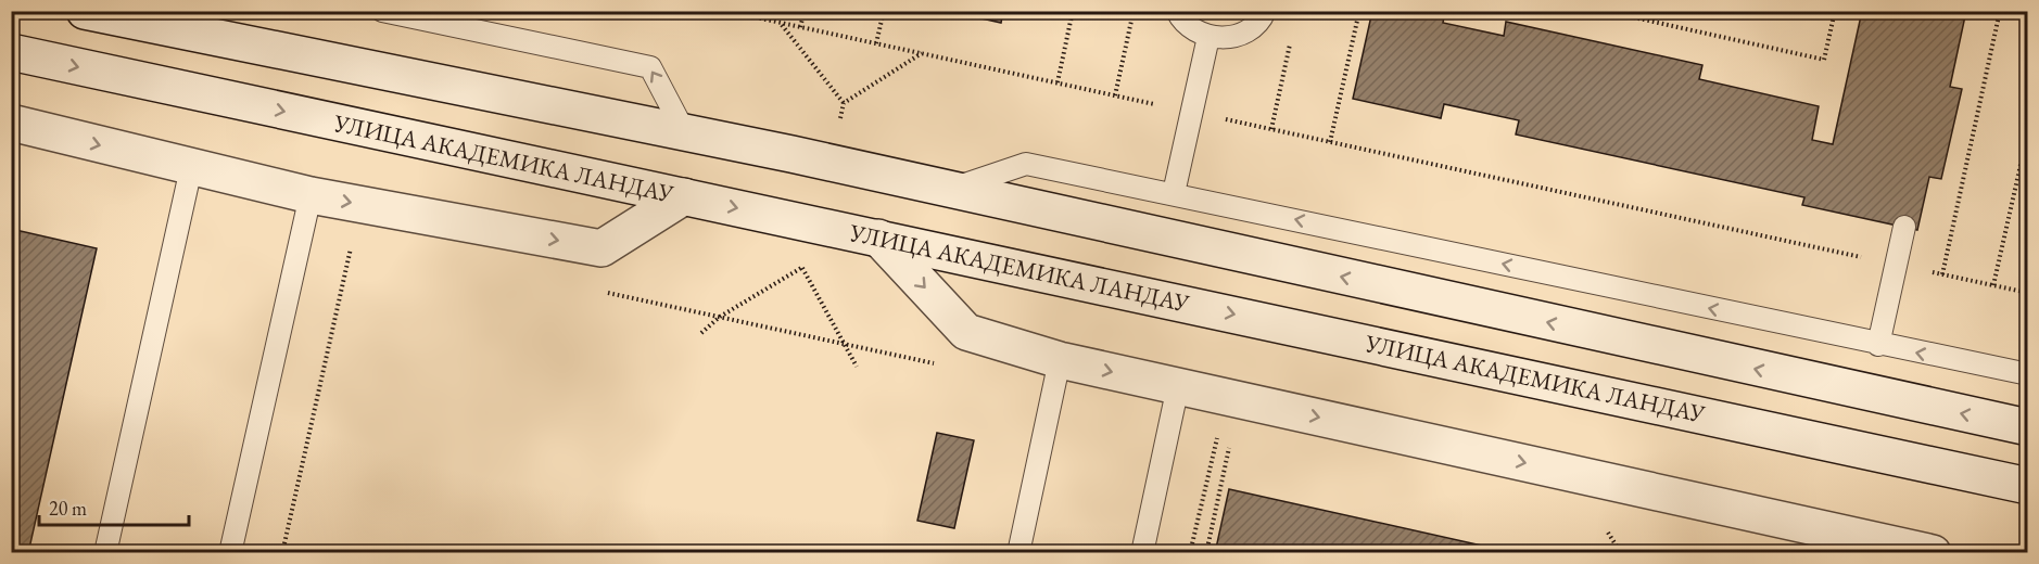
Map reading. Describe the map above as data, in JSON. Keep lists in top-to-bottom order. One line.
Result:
{"streets":{"street":["УЛИЦА АКАДЕМИКА ЛАНДАУ"]},"scale_bar":"20 m"}
